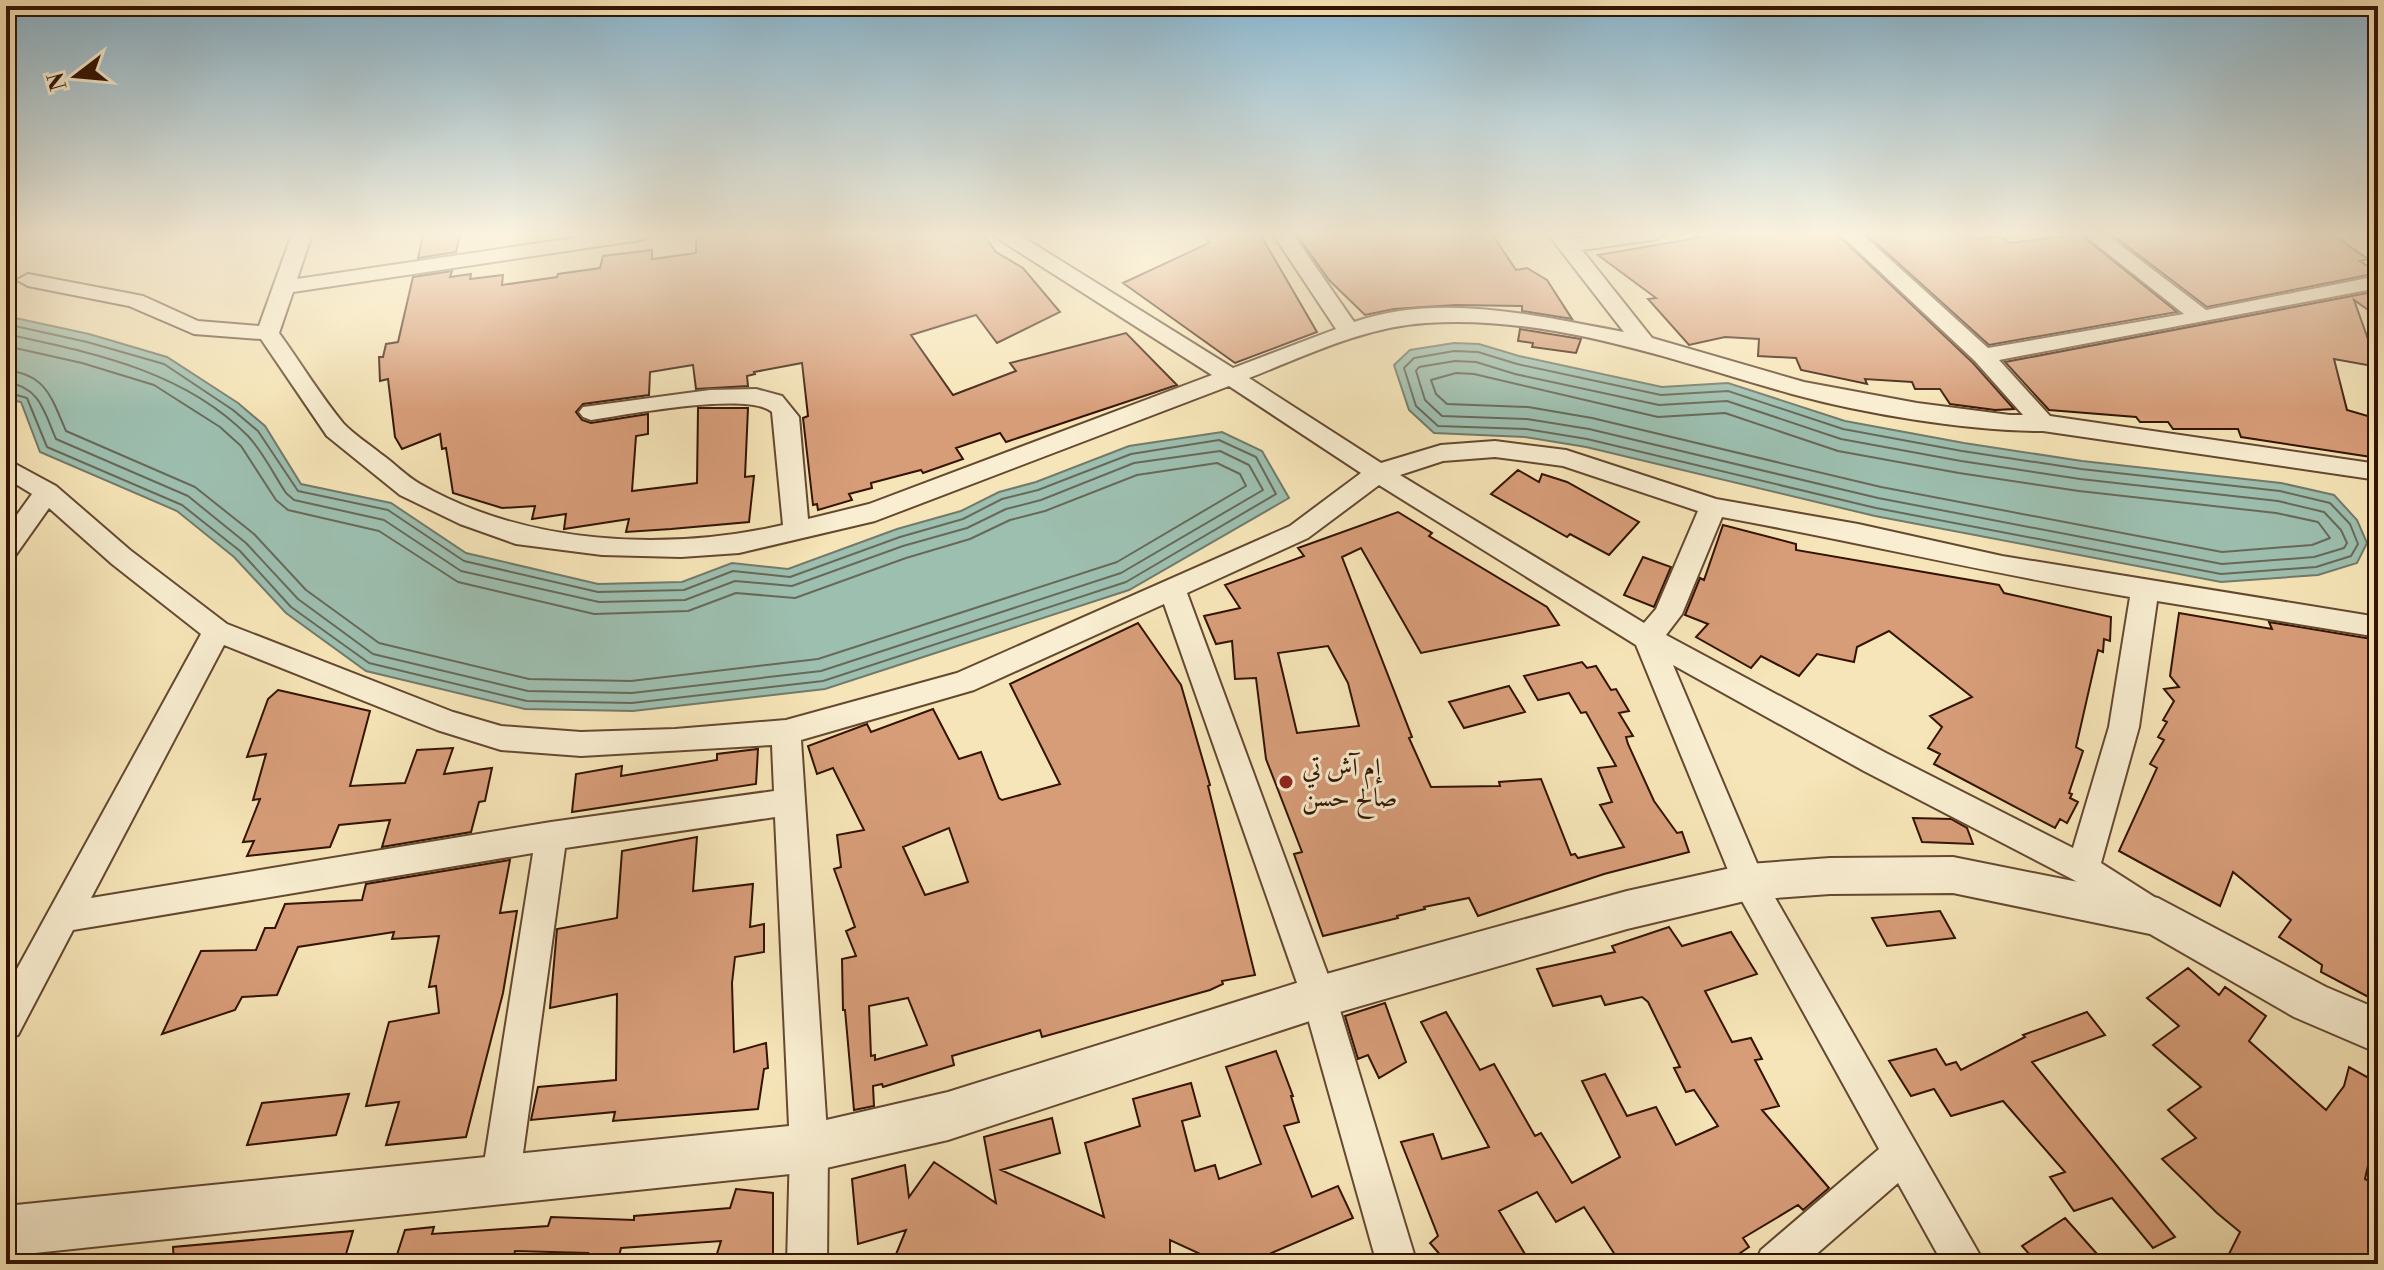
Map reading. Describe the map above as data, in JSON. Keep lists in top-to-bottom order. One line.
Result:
{"places":["إم آش تي صالح حسن"],"north":"left"}
